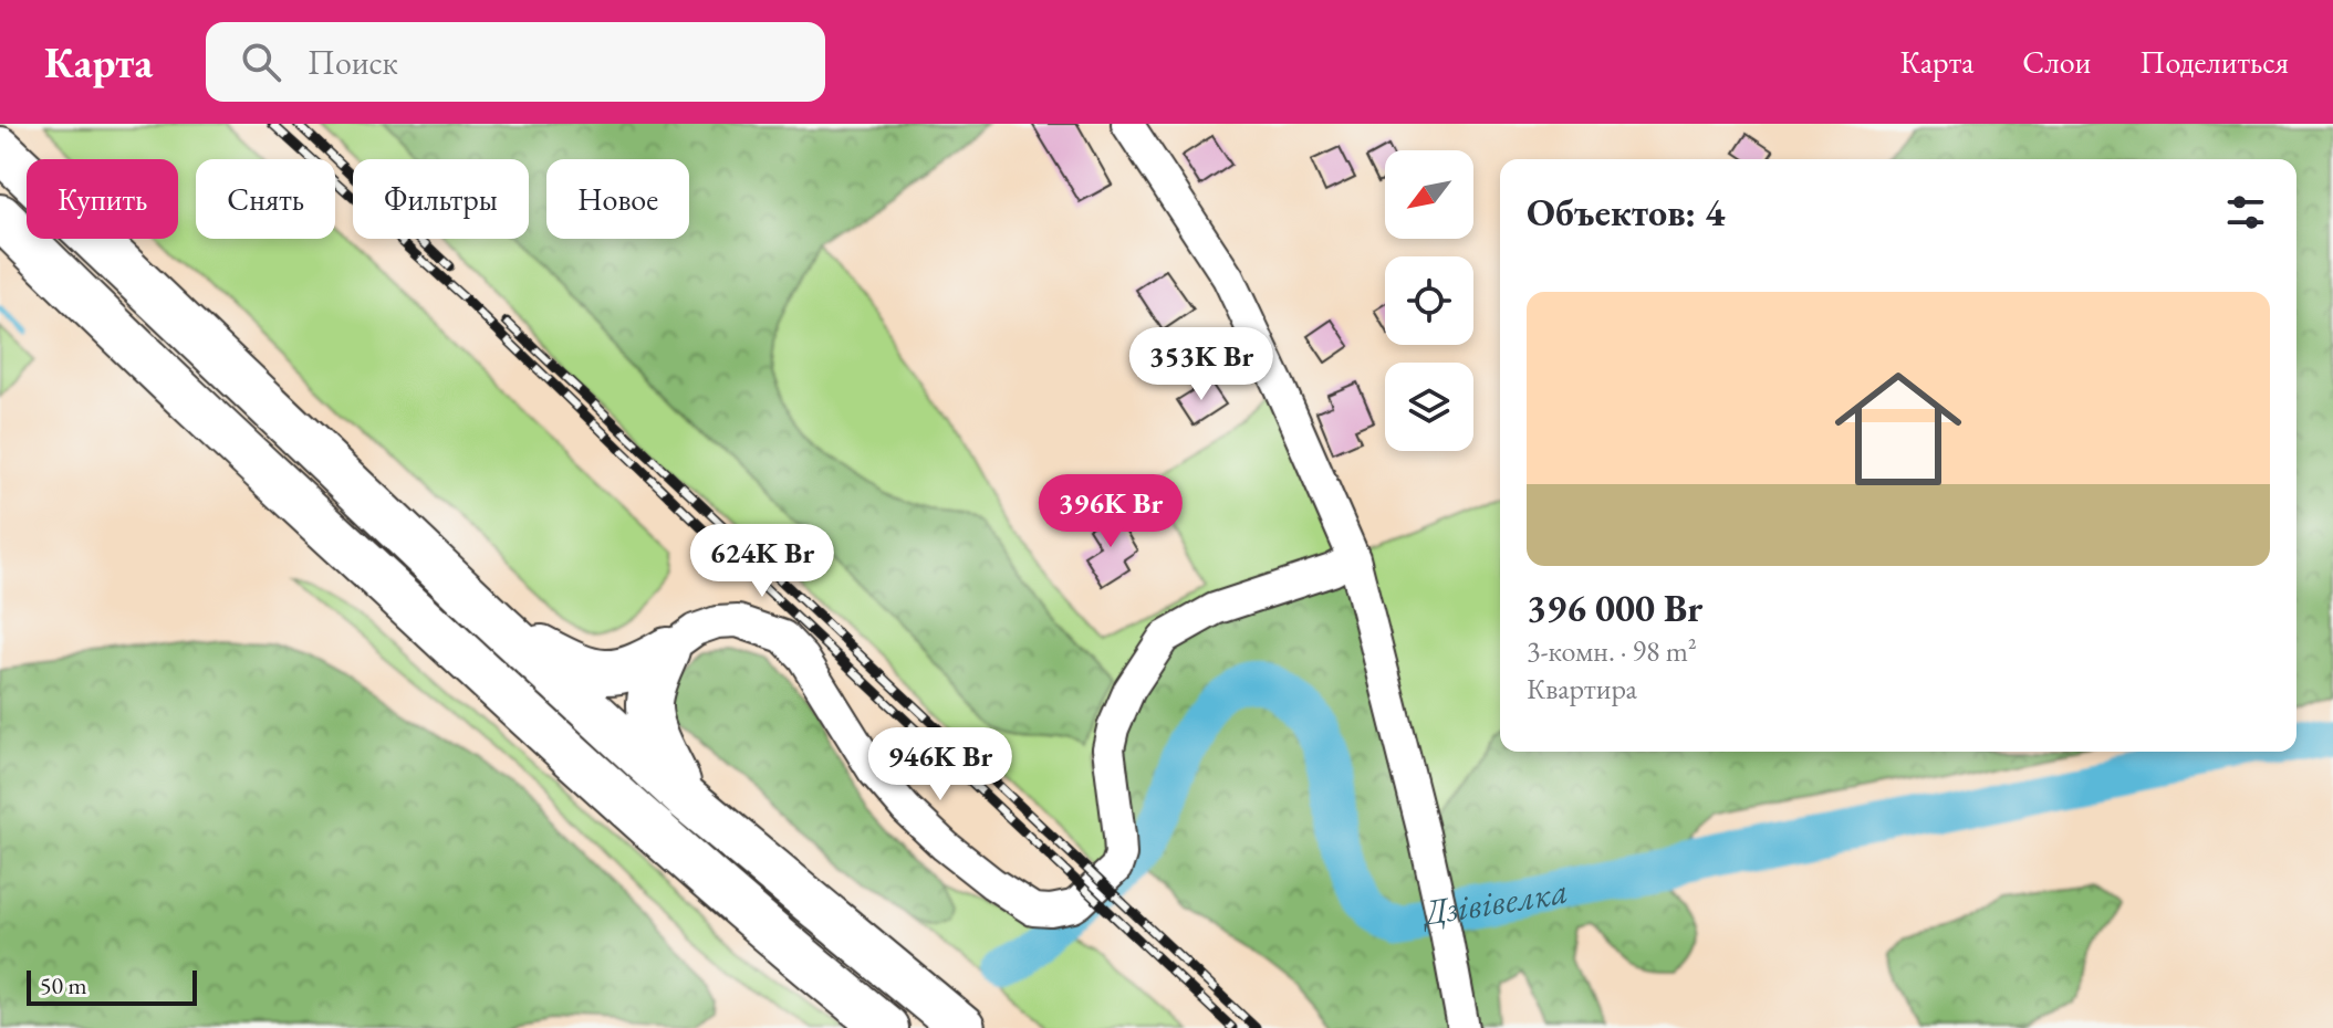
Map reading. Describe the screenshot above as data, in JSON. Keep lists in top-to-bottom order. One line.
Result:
{"water":["Дзівівелка"],"scale_bar":"50 m","north":"bottom left","page":{"header":"Карта","search":"Поиск","nav":["Карта","Слои","Поделиться"],"chip":["Купить","Снять","Фильтры","Новое"],"heading":"Объектов: 4","list":[{"name":"396 000 Br","note":"3-комн. · 98 m² · Квартира"}],"price":["353K Br","396K Br","624K Br","946K Br"],"scale":"50 m"}}
